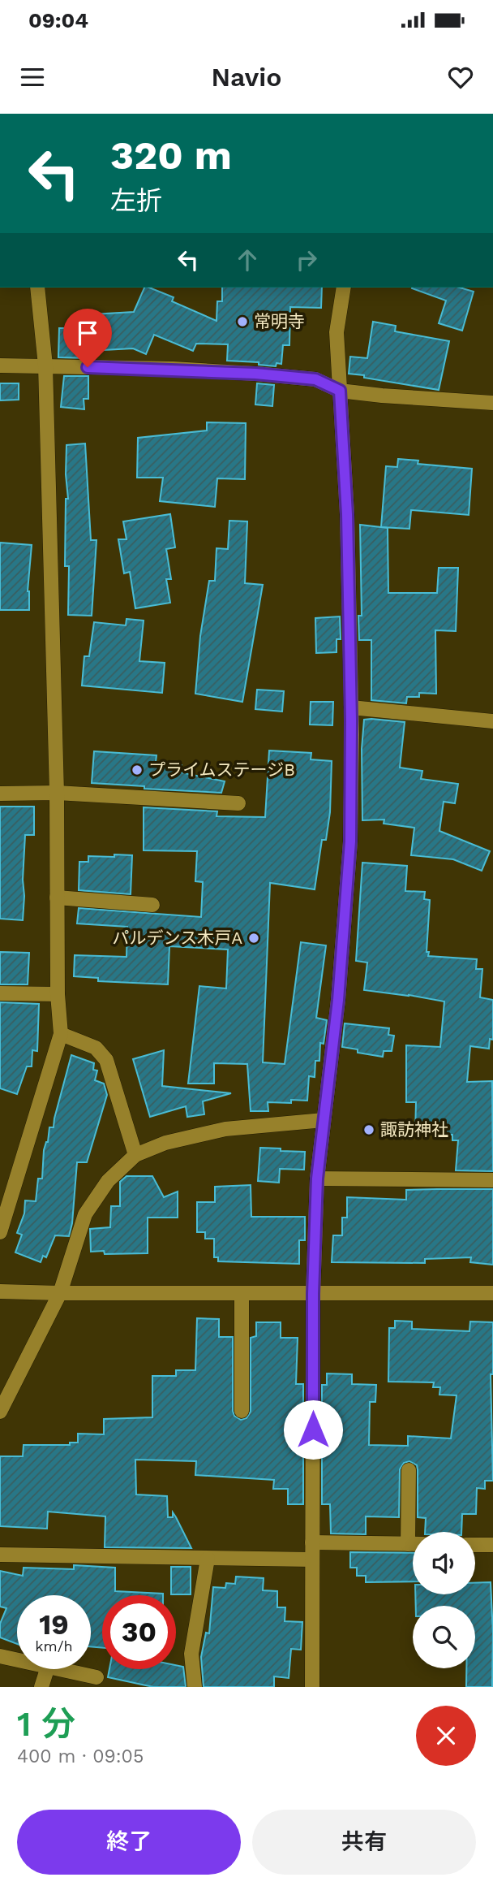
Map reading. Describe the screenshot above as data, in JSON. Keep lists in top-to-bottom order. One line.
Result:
{"places":["常明寺","プライムステージB","パルデンス木戸A","諏訪神社"],"page":{"status":"09:04","header":"Navio","turn":["320 m","左折"],"speed":"19 km/h","limit":"30","heading":["1 分","400 m · 09:05"],"buttons":["終了","共有"]}}
